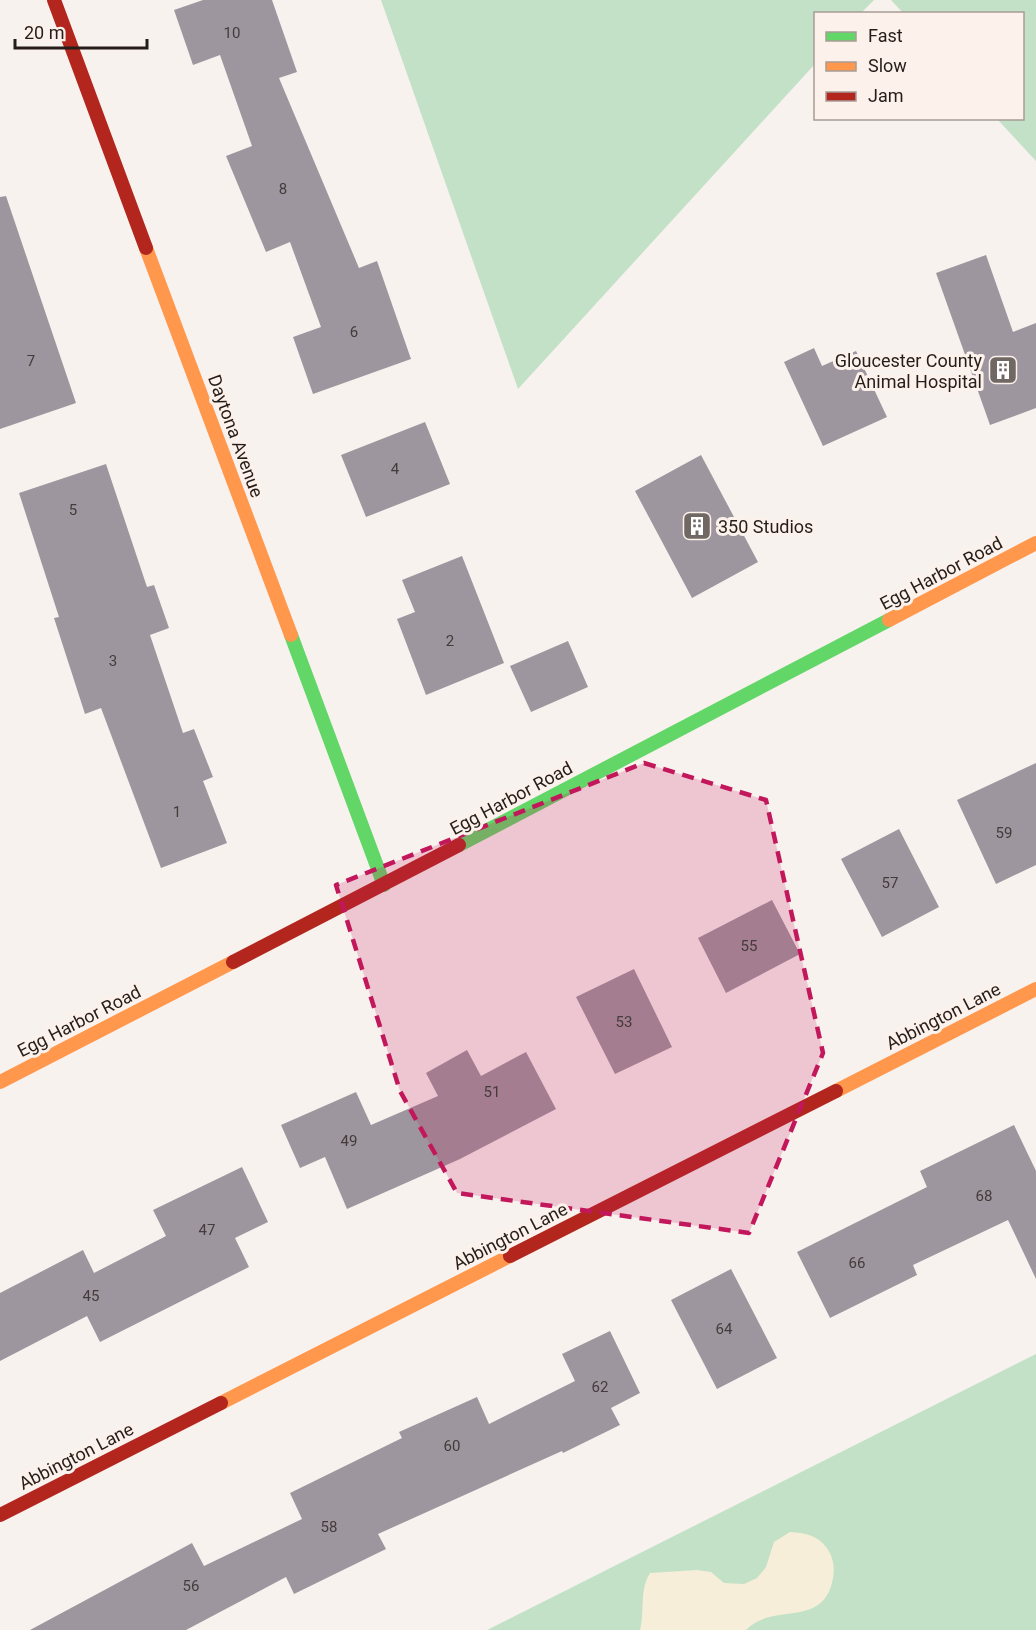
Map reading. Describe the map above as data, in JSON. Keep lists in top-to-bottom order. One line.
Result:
{"streets":{"street":["Daytona Avenue","Egg Harbor Road","Abbington Lane"]},"crossings":[["Daytona Avenue","Egg Harbor Road"]],"places":{"building":["Gloucester County Animal Hospital","350 Studios"]},"house_numbers":["10","8","6","7","4","5","2","3","1","59","57","55","53","51","49","68","47","66","45","64","62","60","58","56"],"legend":["Fast","Slow","Jam"],"scale_bar":"20 m"}
